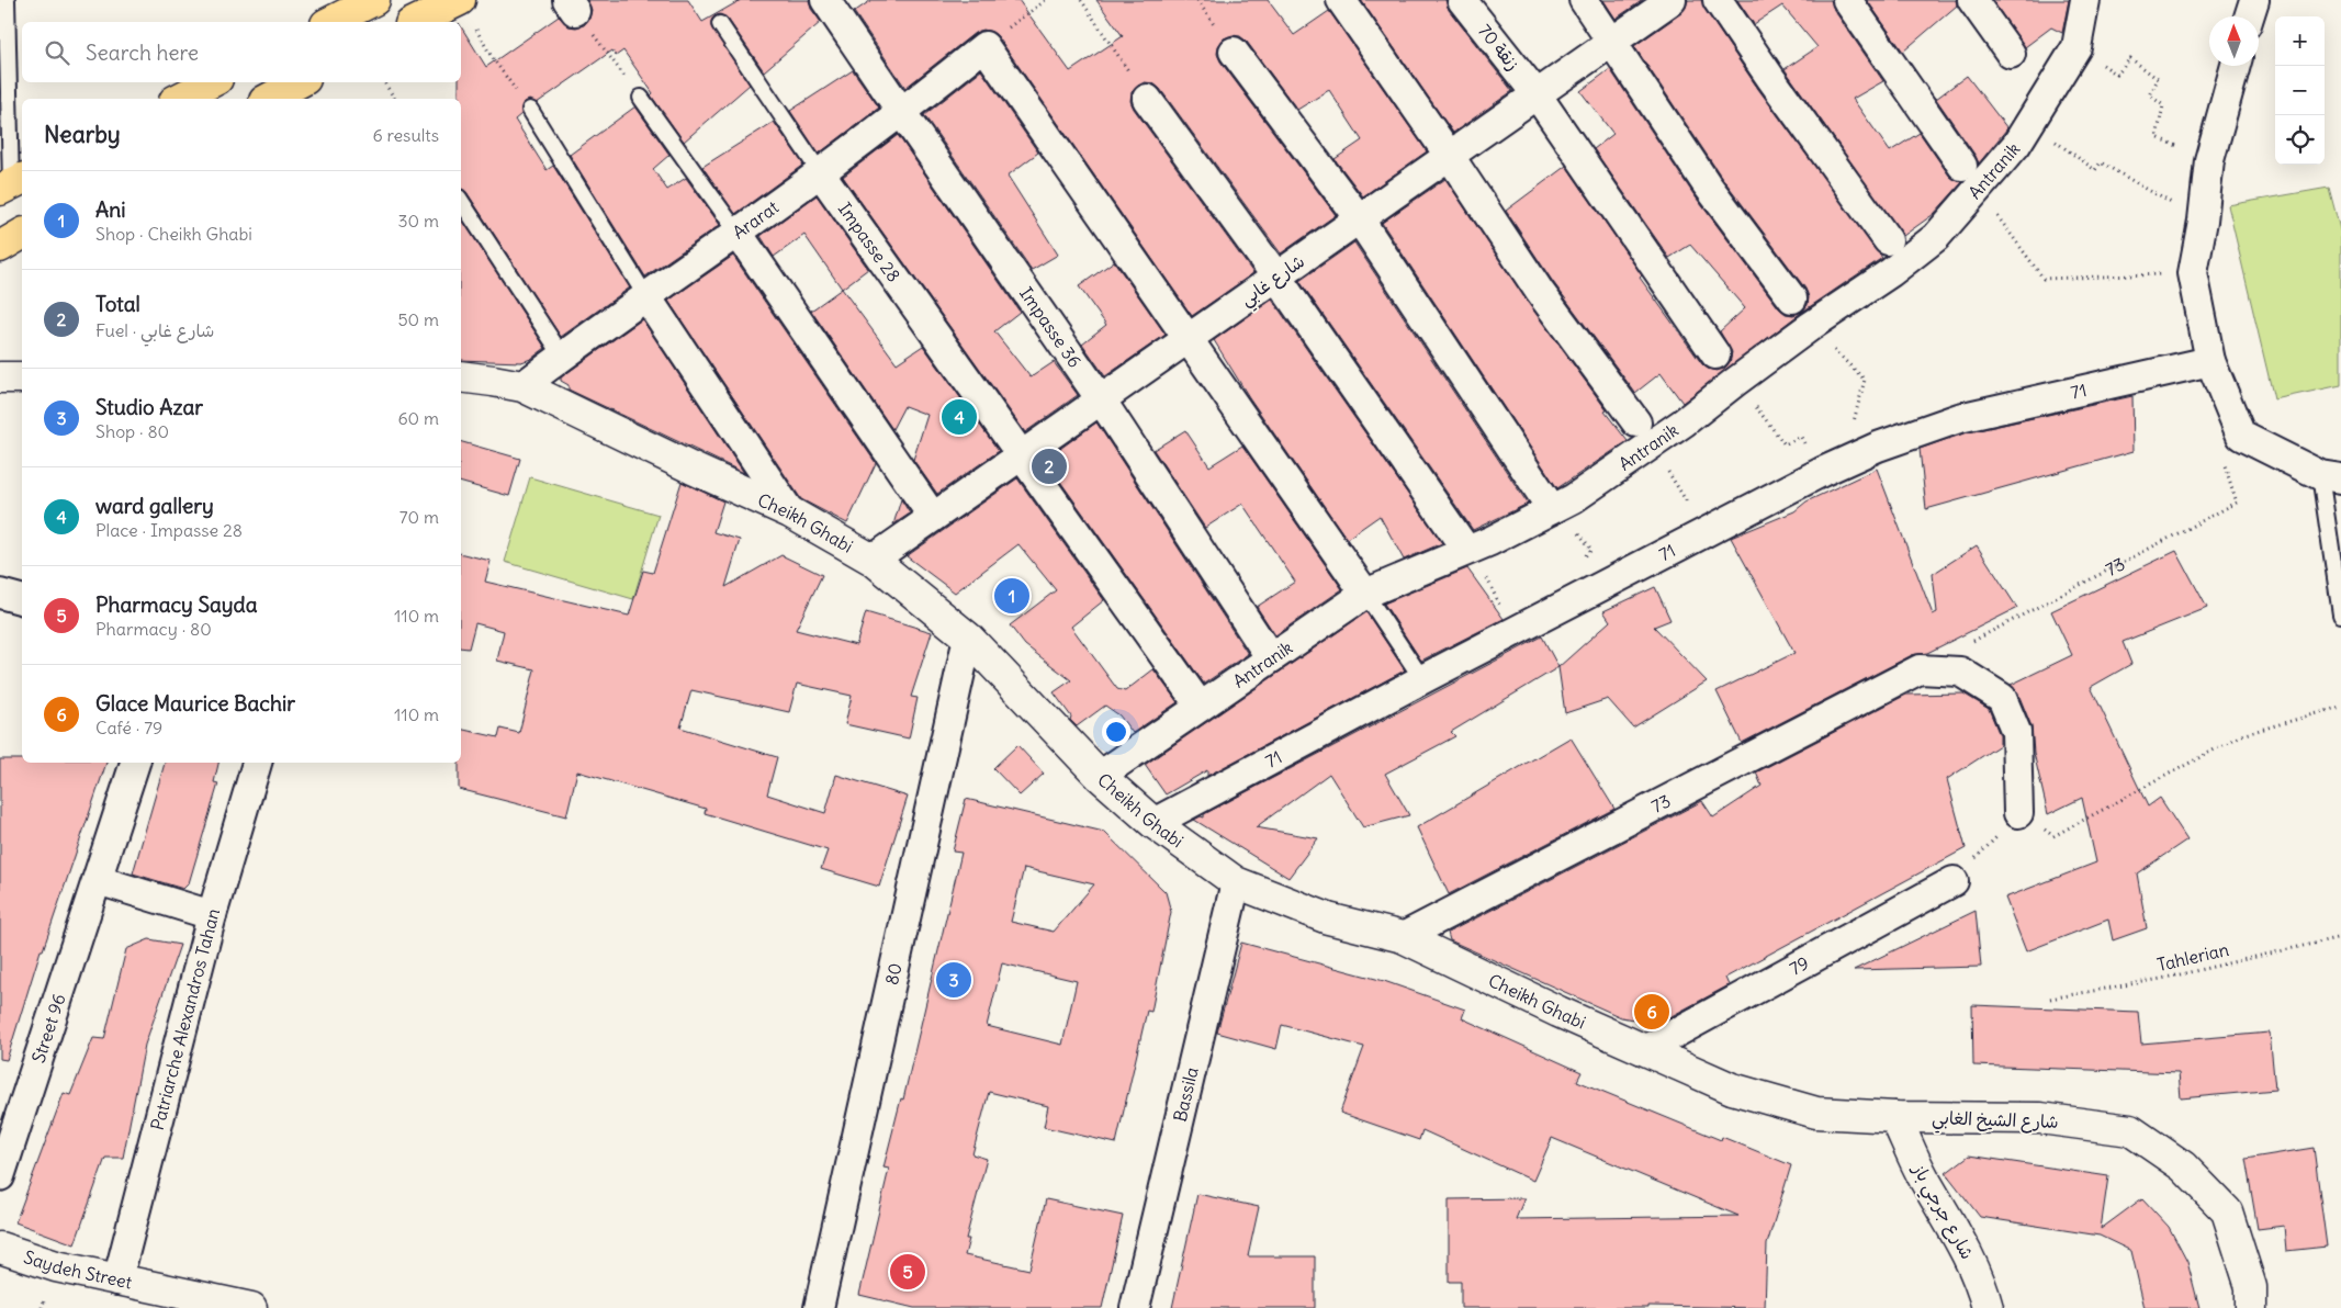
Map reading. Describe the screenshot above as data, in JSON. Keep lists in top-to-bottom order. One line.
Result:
{"streets":{"street":["زنقة 70","Antranik","Ararat","Impasse 28","شارع غابي","Impasse 36","71","Cheikh Ghabi","73","79","80","Patriarche Alexandros Tahan","Street 96","Bassila","شارع الشيخ الغابي","شارع جرجي باز","Saydeh Street"],"path":["Tahlerian"]},"crossings":[["زنقة 70","شارع غابي"],["Antranik","Impasse 28"],["Antranik","Impasse 36"],["Antranik","Cheikh Ghabi"],["Ararat","Impasse 28"],["Ararat","Impasse 36"],["Ararat","Cheikh Ghabi"],["Impasse 28","شارع غابي"],["شارع غابي","Impasse 36"],["شارع غابي","Cheikh Ghabi"],["71","Cheikh Ghabi"],["Cheikh Ghabi","73"],["Cheikh Ghabi","79"],["Cheikh Ghabi","80"],["Cheikh Ghabi","Bassila"],["Cheikh Ghabi","شارع الشيخ الغابي"],["Cheikh Ghabi","شارع جرجي باز"],["Patriarche Alexandros Tahan","Saydeh Street"],["شارع الشيخ الغابي","شارع جرجي باز"]],"north":"top","page":{"map_buttons":["+","−"],"search":"Search here","heading":["Nearby","6 results"],"list":[{"mark":"1","name":"Ani","note":"Shop · Cheikh Ghabi","value":"30 m"},{"mark":"2","name":"Total","note":"Fuel · شارع غابي","value":"50 m"},{"mark":"3","name":"Studio Azar","note":"Shop · 80","value":"60 m"},{"mark":"4","name":"ward gallery","note":"Place · Impasse 28","value":"70 m"},{"mark":"5","name":"Pharmacy Sayda","note":"Pharmacy · 80","value":"110 m"},{"mark":"6","name":"Glace Maurice Bachir","note":"Café · 79","value":"110 m"}],"pins":["4","2","1","3","6","5"]}}
